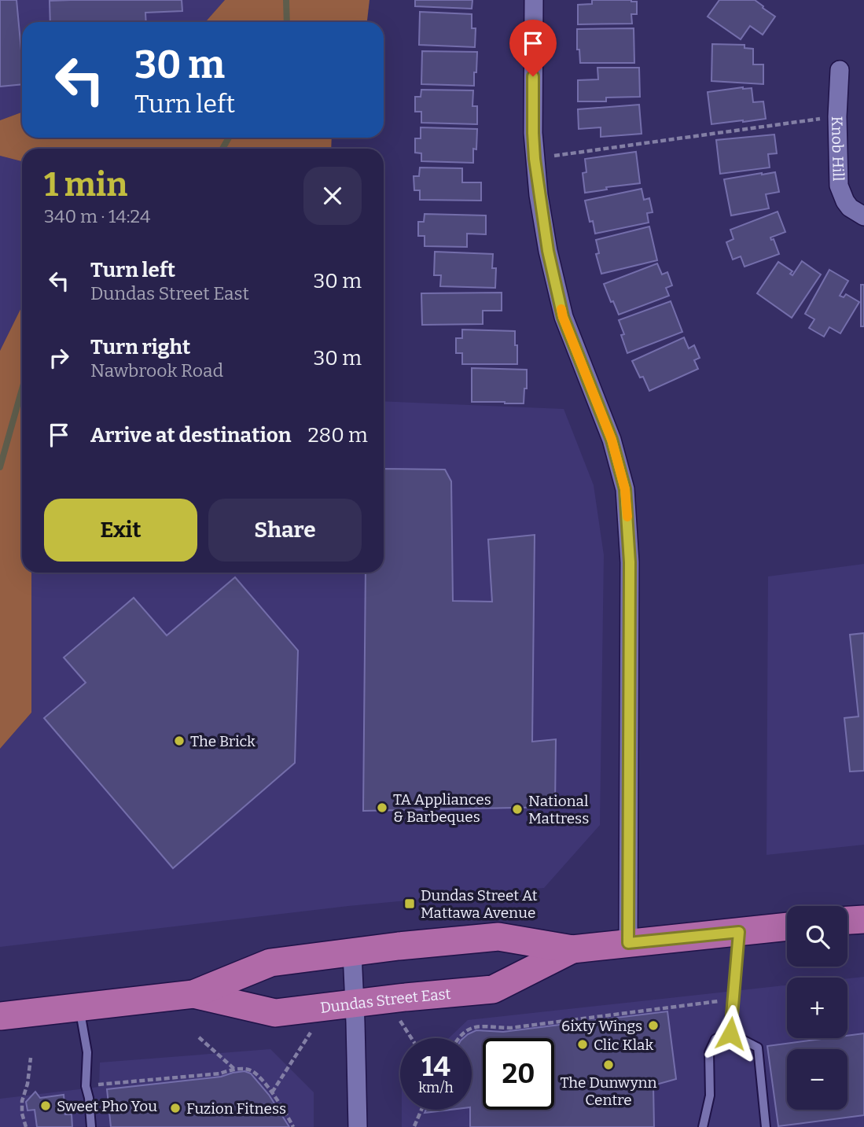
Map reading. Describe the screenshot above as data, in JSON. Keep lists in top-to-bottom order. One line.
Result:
{"streets":{"main road":["Dundas Street East"],"street":["Knob Hill"]},"places":{"other":["The Brick","TA Appliances & Barbeques","National Mattress","6ixty Wings","Clic Klak","The Dunwynn Centre","Sweet Pho You","Fuzion Fitness"],"transit":["Dundas Street At Mattawa Avenue"]},"page":{"turn":["30 m","Turn left"],"heading":["1 min","340 m · 14:24"],"list":[{"name":"Turn left","note":"Dundas Street East","value":"30 m"},{"name":"Turn right","note":"Nawbrook Road","value":"30 m"},{"name":"Arrive at destination","value":"280 m"}],"buttons":["Exit","Share"],"map_buttons":["+","−"],"speed":"14 km/h","limit":"20"}}
